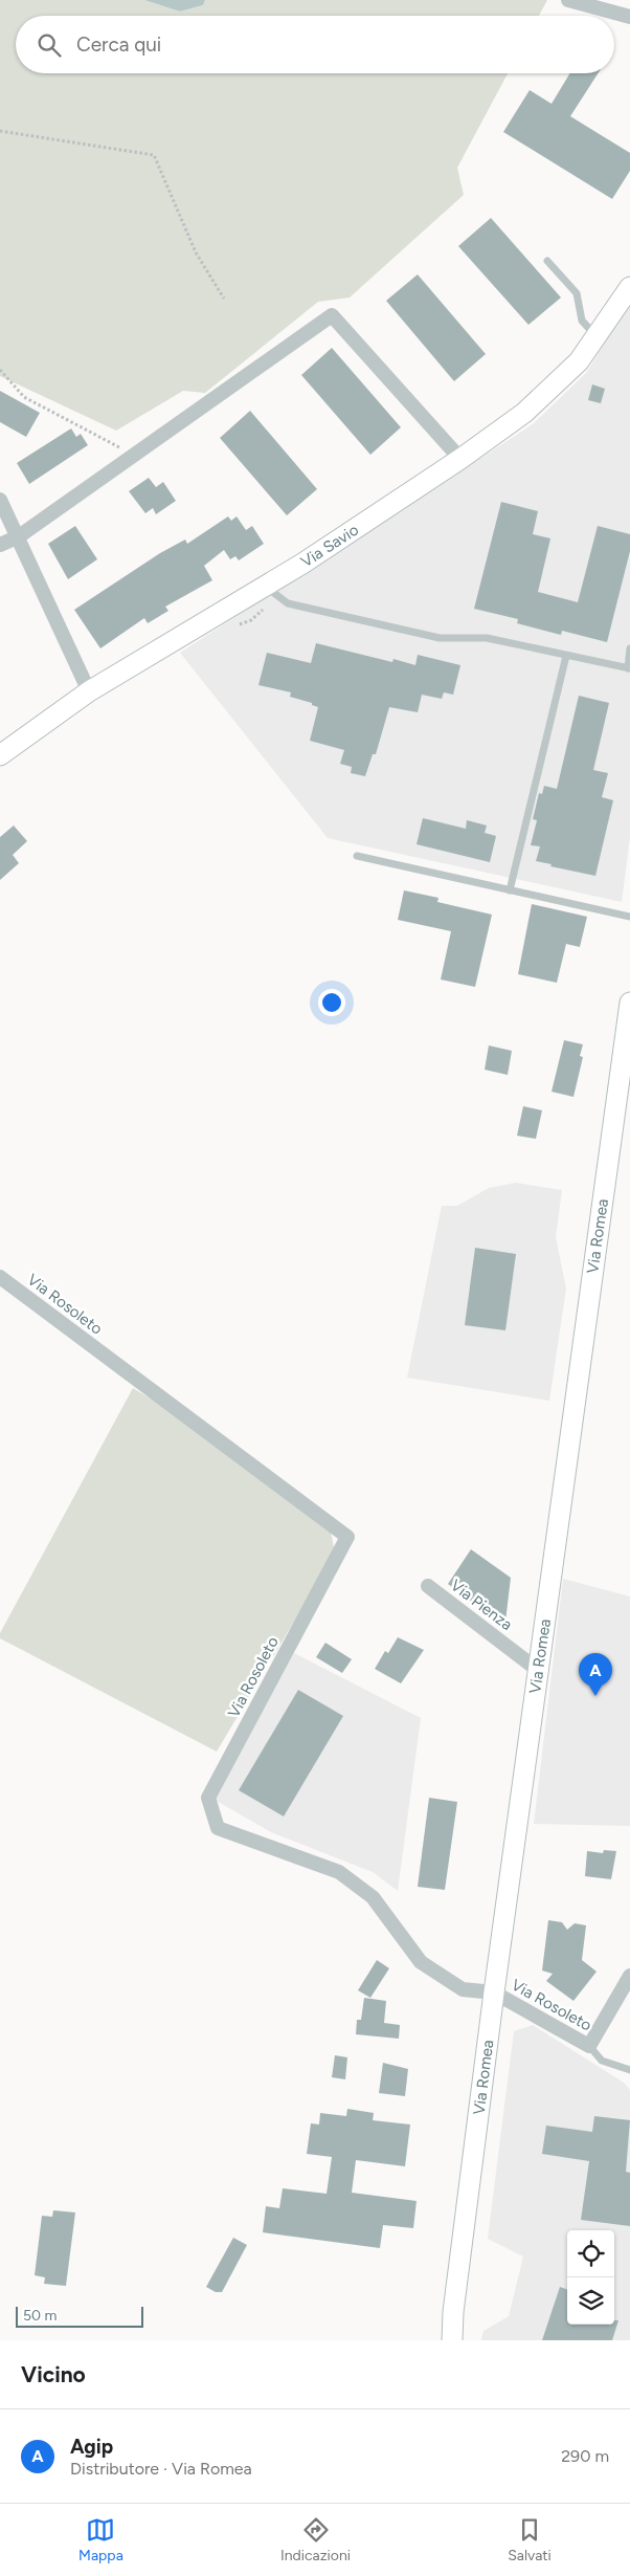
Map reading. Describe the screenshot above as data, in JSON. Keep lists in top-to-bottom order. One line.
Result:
{"streets":{"main road":["Via Savio","Via Romea"],"street":["Via Rosoleto","Via Pienza"]},"crossings":[["Via Romea","Via Rosoleto"],["Via Romea","Via Pienza"]],"scale_bar":"50 m","page":{"search":"Cerca qui","pins":"A","scale":"50 m","heading":"Vicino","list":[{"mark":"A","name":"Agip","note":"Distributore · Via Romea","value":"290 m"}],"nav":["Mappa","Indicazioni","Salvati"]}}
